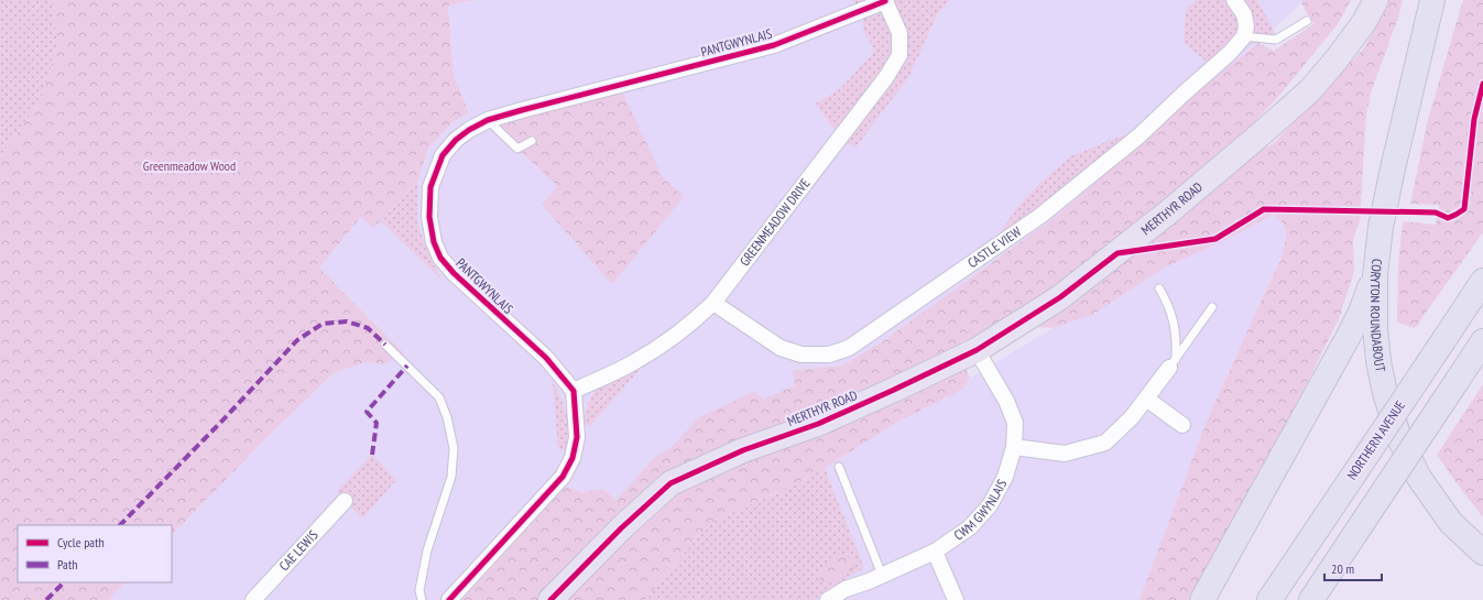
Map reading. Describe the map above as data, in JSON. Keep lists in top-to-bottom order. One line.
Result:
{"streets":{"highway":["CORYTON ROUNDABOUT","NORTHERN AVENUE"],"main road":["MERTHYR ROAD"],"street":["PANTGWYNLAIS","GREENMEADOW DRIVE","CASTLE VIEW","CWM GWYNLAIS","CAE LEWIS"]},"crossings":[["PANTGWYNLAIS","GREENMEADOW DRIVE"],["MERTHYR ROAD","CWM GWYNLAIS"],["GREENMEADOW DRIVE","CASTLE VIEW"]],"parks":["Greenmeadow Wood"],"legend":["Cycle path","Path"],"scale_bar":"20 m"}
